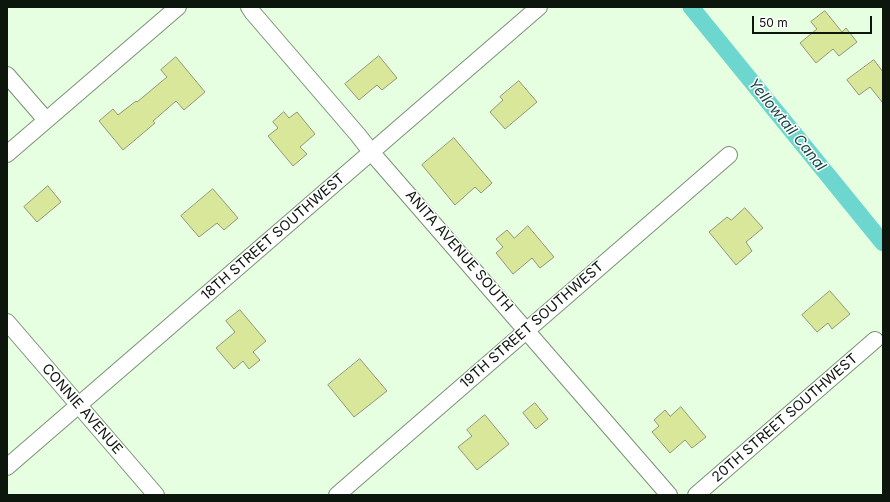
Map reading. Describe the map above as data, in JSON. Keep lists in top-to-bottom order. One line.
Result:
{"streets":{"street":["18TH STREET SOUTHWEST","ANITA AVENUE SOUTH","19TH STREET SOUTHWEST","CONNIE AVENUE","20TH STREET SOUTHWEST"]},"crossings":[["18TH STREET SOUTHWEST","ANITA AVENUE SOUTH"],["18TH STREET SOUTHWEST","CONNIE AVENUE"],["ANITA AVENUE SOUTH","19TH STREET SOUTHWEST"]],"water":["Yellowtail Canal"],"scale_bar":"50 m"}
